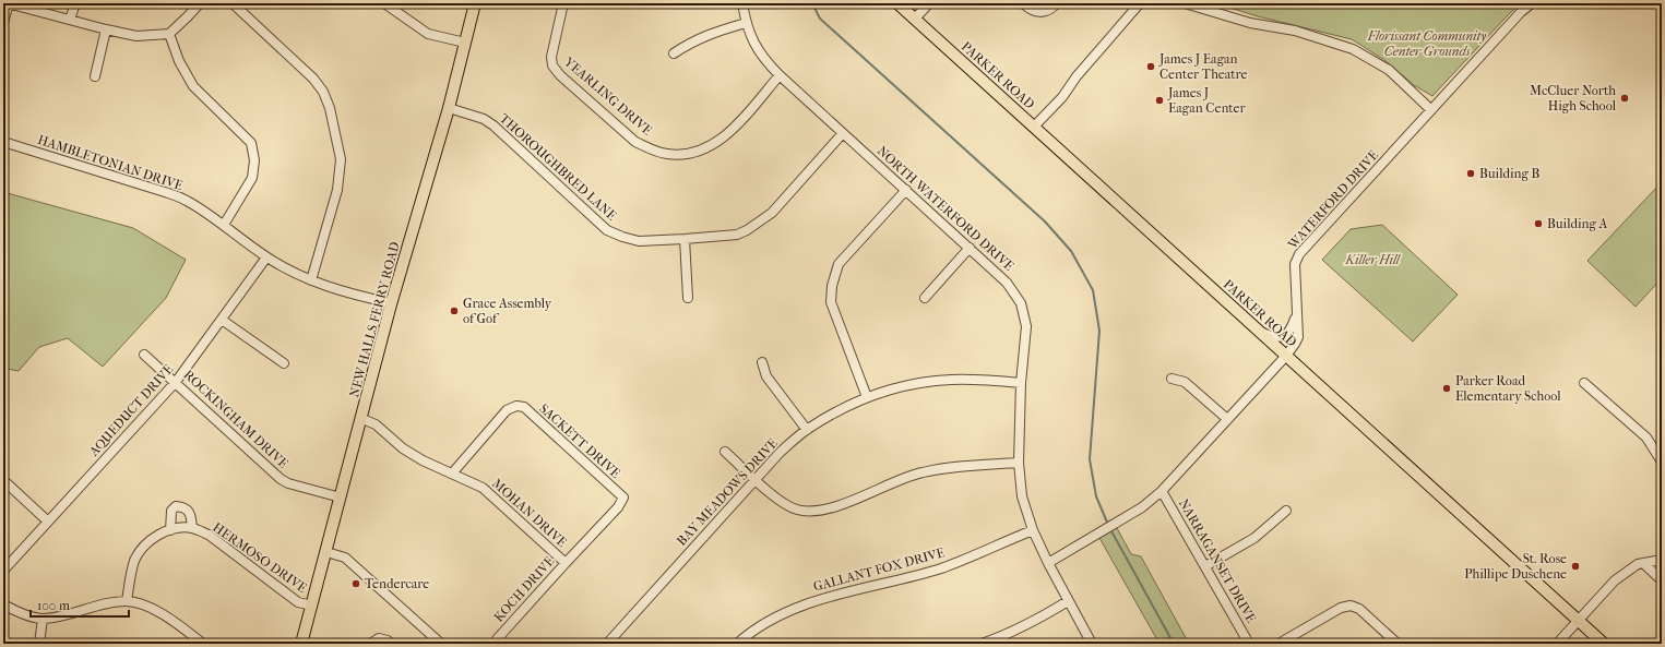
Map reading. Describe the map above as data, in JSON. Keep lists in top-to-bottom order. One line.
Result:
{"streets":{"main road":["PARKER ROAD","NEW HALLS FERRY ROAD"],"street":["YEARLING DRIVE","HAMBLETONIAN DRIVE","THOROUGHBRED LANE","WATERFORD DRIVE","NORTH WATERFORD DRIVE","AQUEDUCT DRIVE","ROCKINGHAM DRIVE","SACKETT DRIVE","BAY MEADOWS DRIVE","MOHAN DRIVE","HERMOSO DRIVE","NARRAGANSET DRIVE","GALLANT FOX DRIVE","KOCH DRIVE"]},"crossings":[["PARKER ROAD","WATERFORD DRIVE"],["YEARLING DRIVE","NORTH WATERFORD DRIVE"],["HAMBLETONIAN DRIVE","NEW HALLS FERRY ROAD"],["HAMBLETONIAN DRIVE","AQUEDUCT DRIVE"],["THOROUGHBRED LANE","NORTH WATERFORD DRIVE"],["THOROUGHBRED LANE","NEW HALLS FERRY ROAD"],["WATERFORD DRIVE","NORTH WATERFORD DRIVE"],["WATERFORD DRIVE","NARRAGANSET DRIVE"],["NORTH WATERFORD DRIVE","BAY MEADOWS DRIVE"],["NORTH WATERFORD DRIVE","GALLANT FOX DRIVE"],["NEW HALLS FERRY ROAD","ROCKINGHAM DRIVE"],["NEW HALLS FERRY ROAD","MOHAN DRIVE"],["NEW HALLS FERRY ROAD","HERMOSO DRIVE"],["AQUEDUCT DRIVE","ROCKINGHAM DRIVE"],["SACKETT DRIVE","MOHAN DRIVE"],["SACKETT DRIVE","KOCH DRIVE"],["MOHAN DRIVE","KOCH DRIVE"]],"parks":["Florissant Community Center Grounds","Killer Hill"],"places":["James J Eagan Center Theatre","McCluer North High School","James J Eagan Center","Building B","Building A","Grace Assembly of Gof","Parker Road Elementary School","St. Rose Phillipe Duschene","Tendercare"],"scale_bar":"100 m"}
